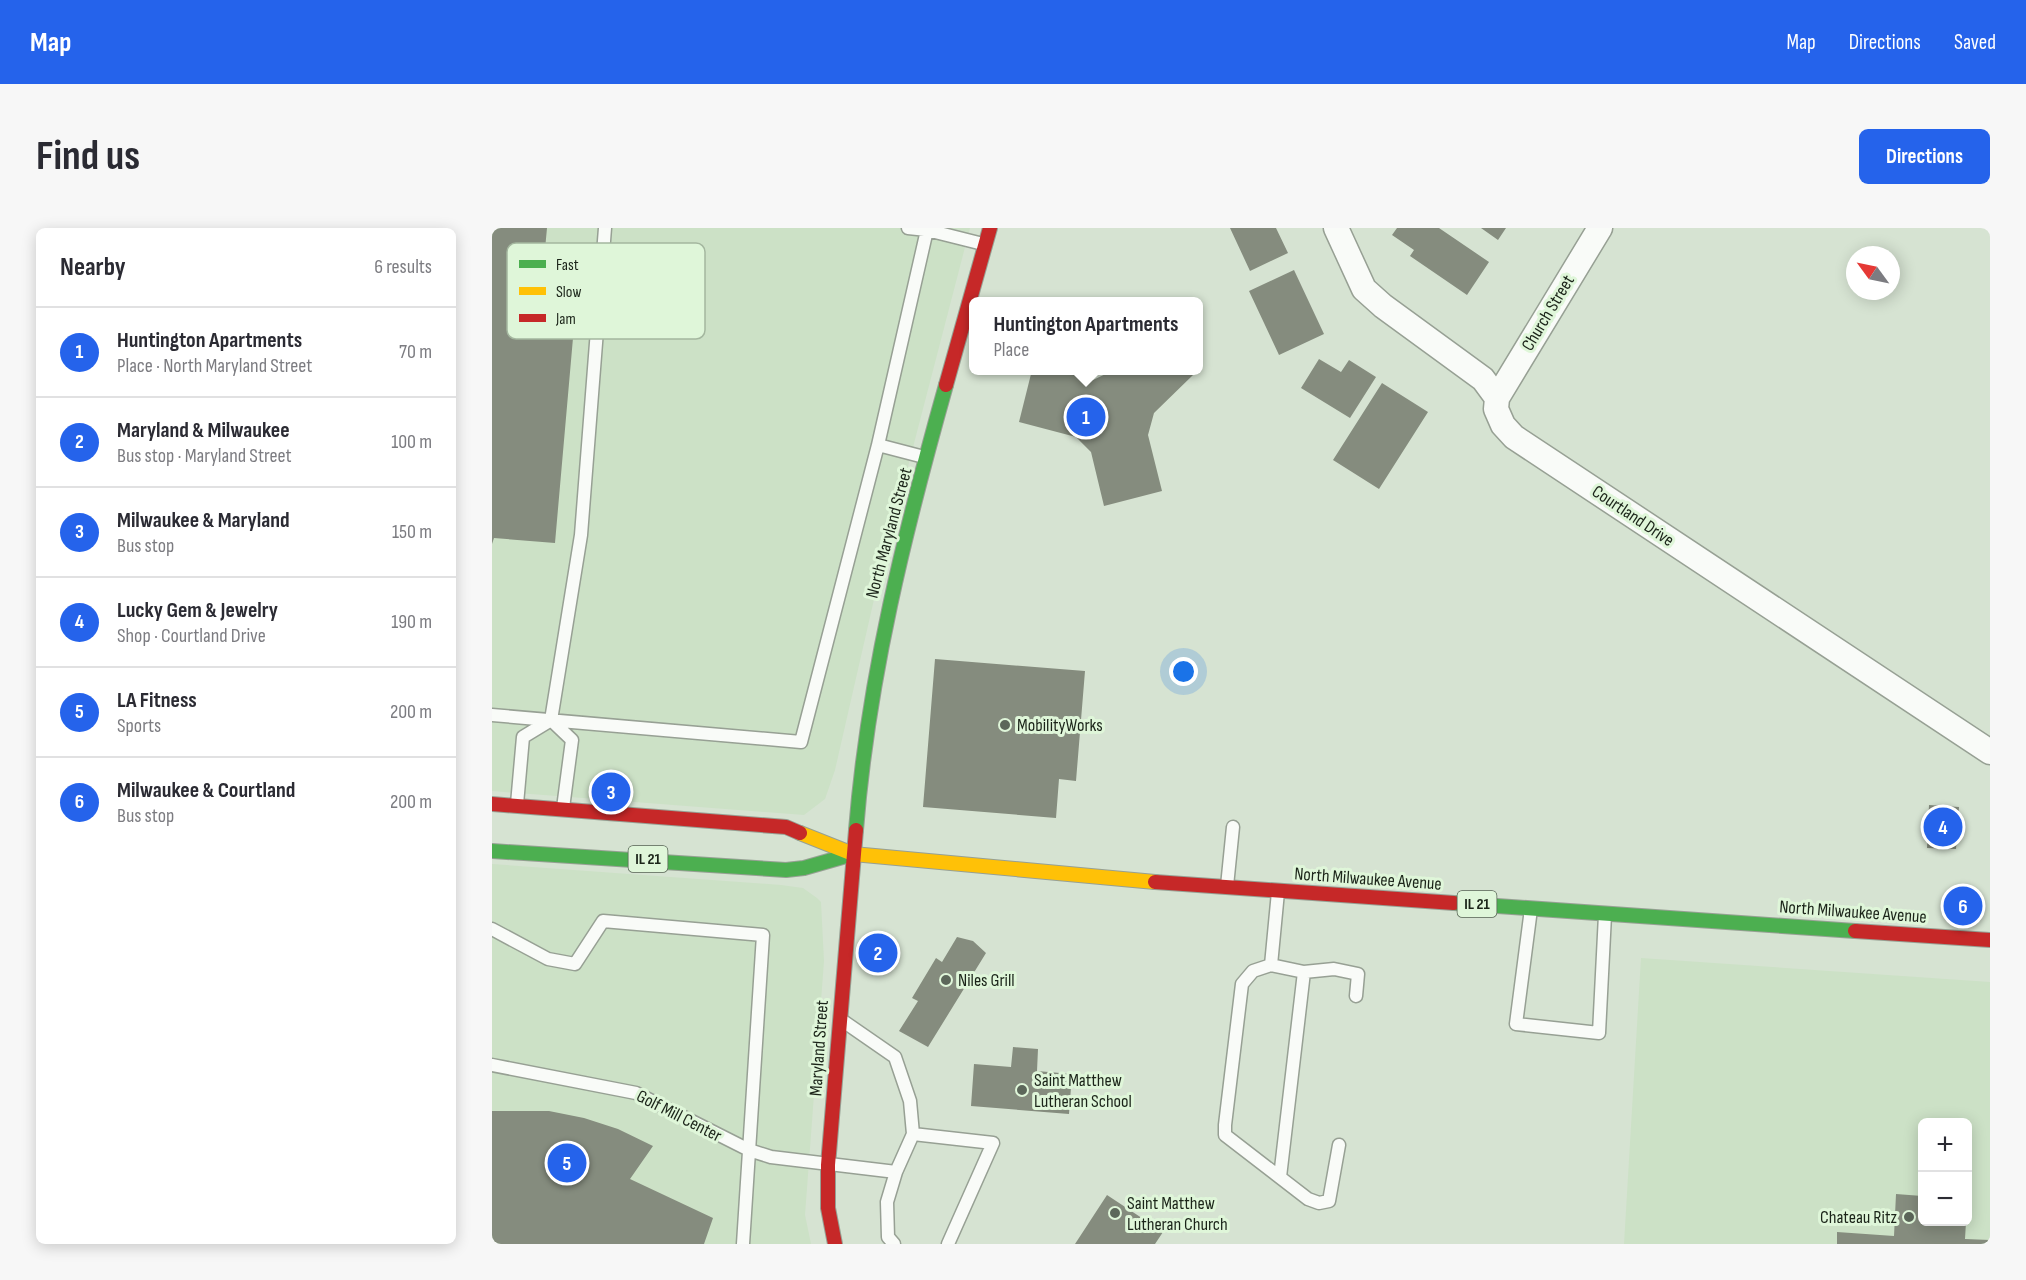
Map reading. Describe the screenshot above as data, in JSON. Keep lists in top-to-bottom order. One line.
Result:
{"streets":{"main road":["North Maryland Street","IL 21","North Milwaukee Avenue","Maryland Street"],"street":["Church Street","Courtland Drive"],"lane":["Golf Mill Center"]},"crossings":[["Church Street","Courtland Drive"],["North Maryland Street","North Milwaukee Avenue"],["North Maryland Street","Maryland Street"],["North Milwaukee Avenue","Maryland Street"],["Maryland Street","Golf Mill Center"]],"places":["MobilityWorks","Niles Grill","Saint Matthew Lutheran School","Saint Matthew Lutheran Church","Chateau Ritz"],"legend":["Fast","Slow","Jam"],"north":"top left","page":{"header":"Map","nav":["Map","Directions","Saved"],"buttons":"Directions","title":"Find us","heading":["Nearby","6 results"],"popup":["Huntington Apartments","Place"],"list":[{"mark":"1","name":"Huntington Apartments","note":"Place · North Maryland Street","value":"70 m"},{"mark":"2","name":"Maryland & Milwaukee","note":"Bus stop · Maryland Street","value":"100 m"},{"mark":"3","name":"Milwaukee & Maryland","note":"Bus stop","value":"150 m"},{"mark":"4","name":"Lucky Gem & Jewelry","note":"Shop · Courtland Drive","value":"190 m"},{"mark":"5","name":"LA Fitness","note":"Sports","value":"200 m"},{"mark":"6","name":"Milwaukee & Courtland","note":"Bus stop","value":"200 m"}],"pins":["1","3","4","6","2","5"],"map_buttons":["+","−"]}}
